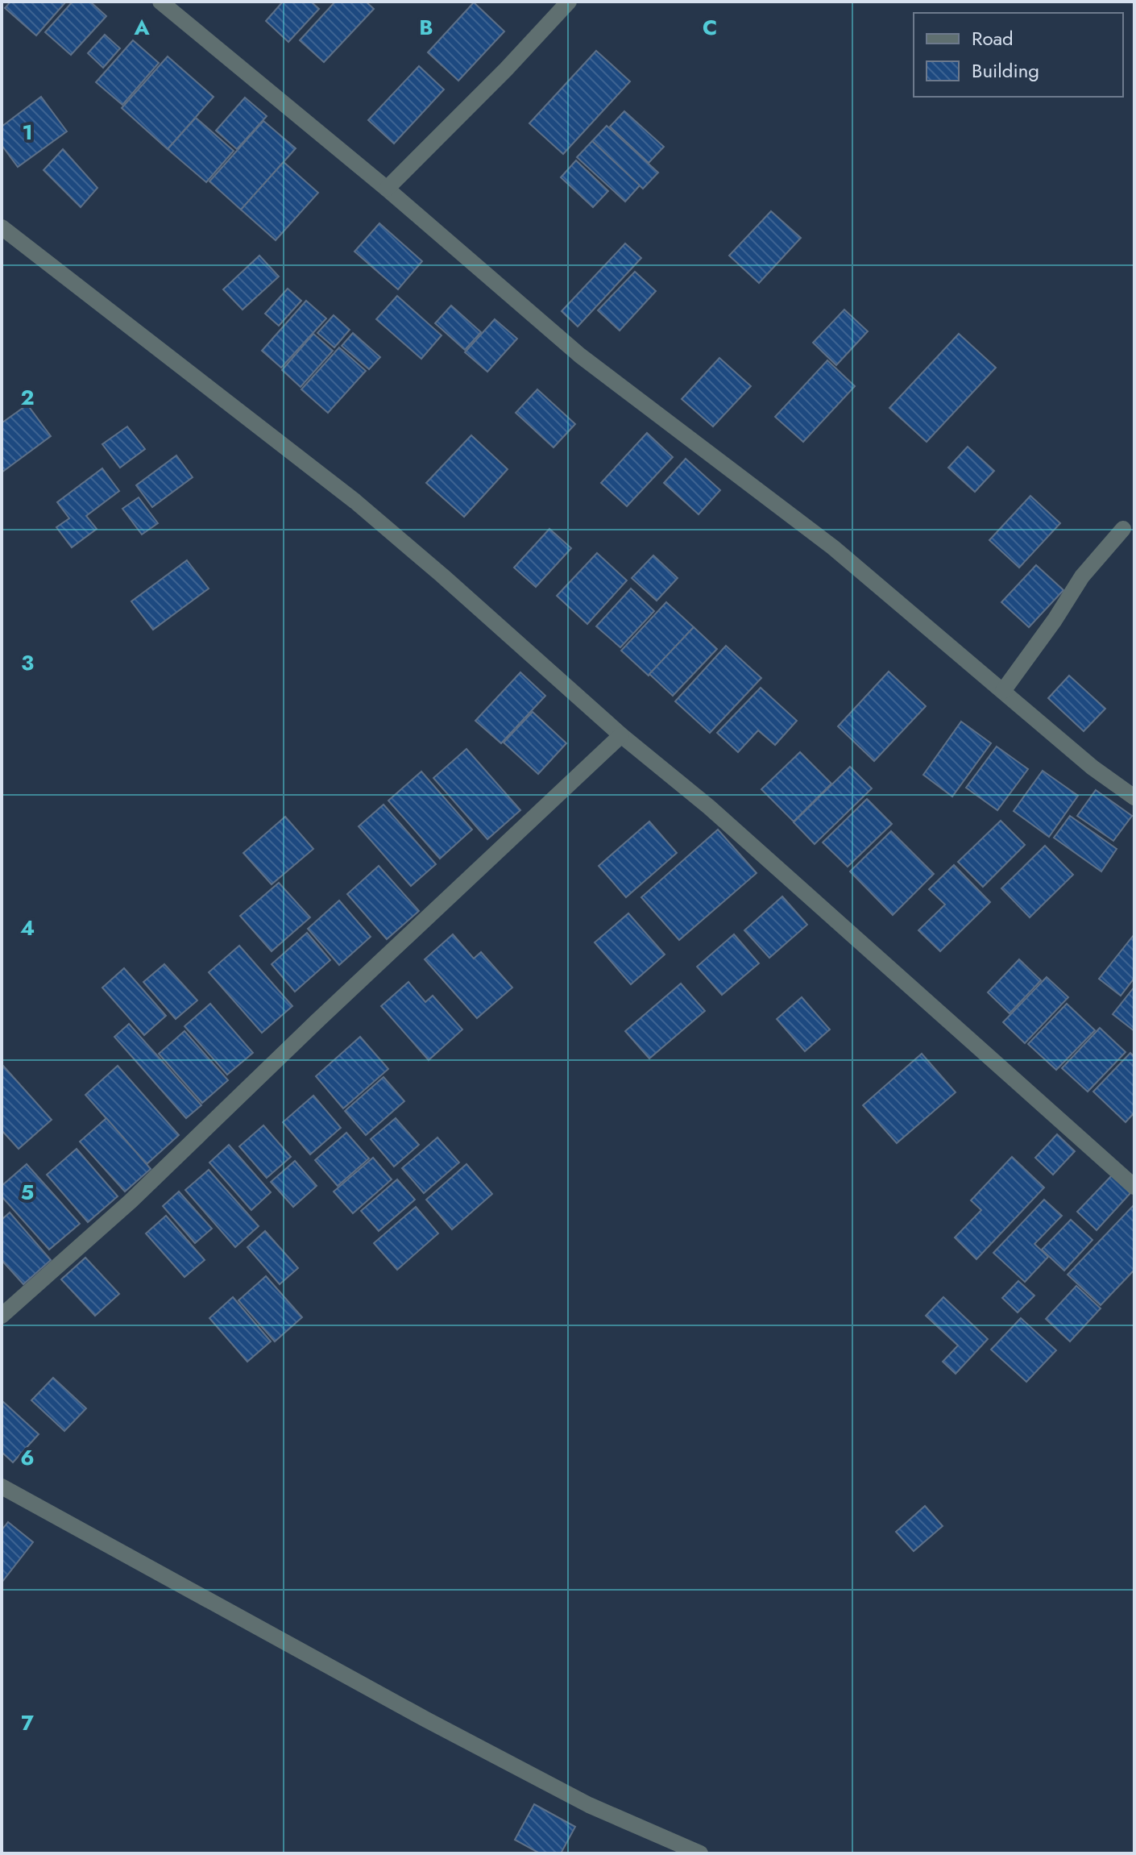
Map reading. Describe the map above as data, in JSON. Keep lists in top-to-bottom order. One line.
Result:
{"legend":["Road","Building"],"grid":{"columns":["A","B","C"],"rows":["1","2","3","4","5","6","7"]}}
